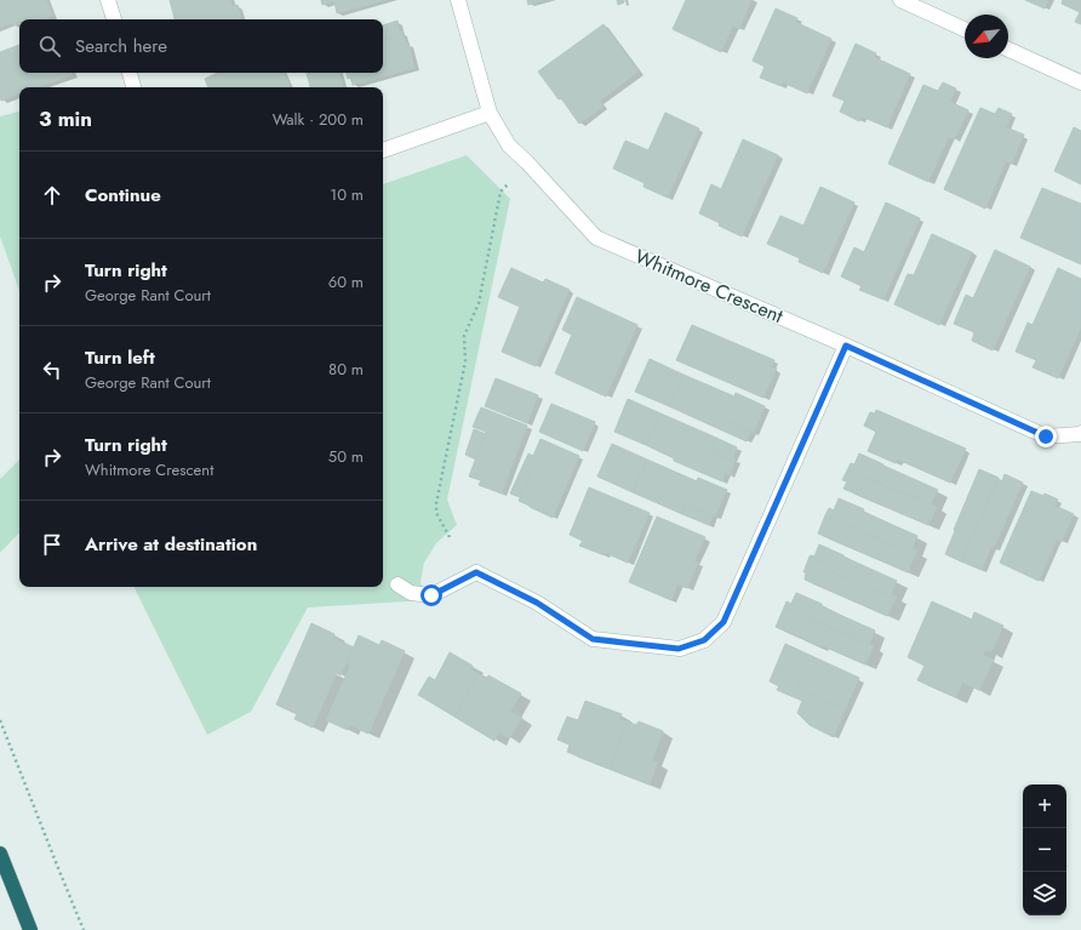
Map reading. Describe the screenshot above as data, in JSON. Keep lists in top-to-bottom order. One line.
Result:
{"streets":{"street":["Whitmore Crescent"]},"north":"bottom left","page":{"search":"Search here","heading":["3 min","Walk · 200 m"],"list":[["Continue","10 m"],["Turn right","George Rant Court","60 m"],["Turn left","George Rant Court","80 m"],["Turn right","Whitmore Crescent","50 m"],"Arrive at destination"],"map_buttons":["+","−"]}}
